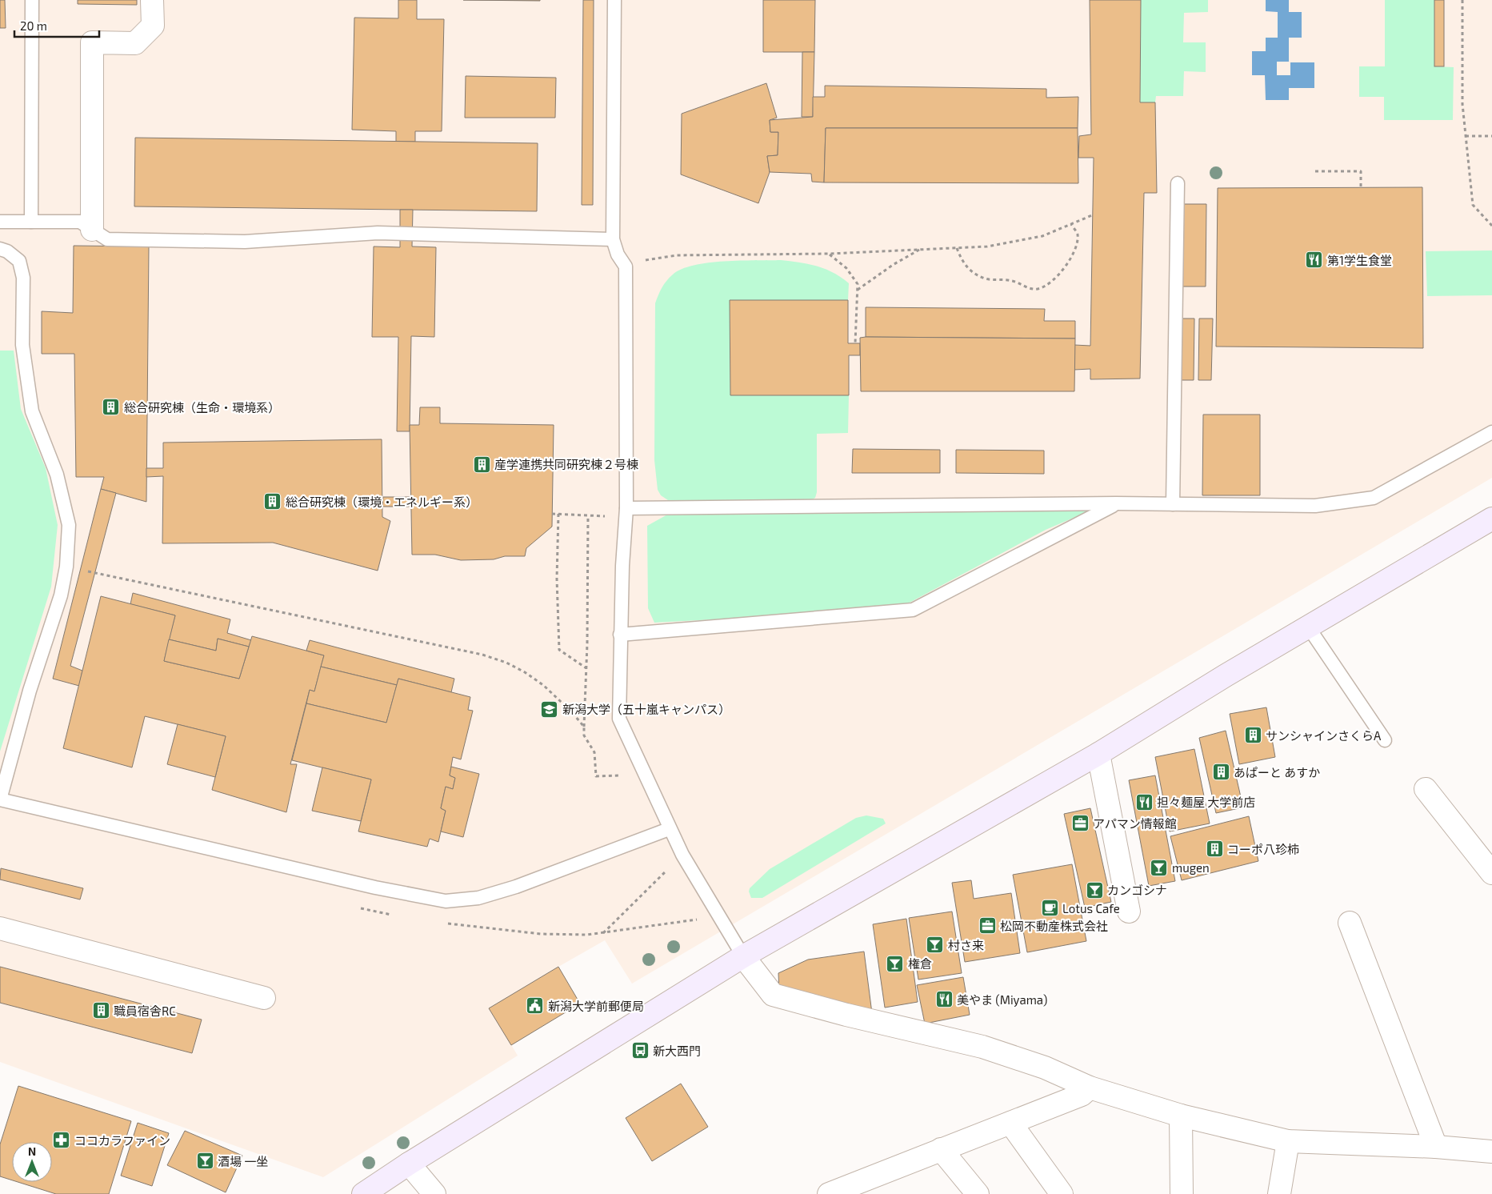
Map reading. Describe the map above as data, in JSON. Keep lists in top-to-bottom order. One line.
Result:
{"places":{"restaurant":["第1学生食堂","担々麺屋 大学前店","美やま (Miyama)"],"building":["総合研究棟（生命・環境系）","産学連携共同研究棟２号棟","総合研究棟（環境・エネルギー系）","サンシャインさくらA","あぱーと あすか","コーポ八珍柿","職員宿舎RC"],"school or university":["新潟大学（五十嵐キャンパス）"],"office":["アパマン情報館","松岡不動産株式会社"],"bar":["mugen","カンゴシナ","村さ来","権倉","酒場 一坐"],"cafe":["Lotus Cafe"],"public building":["新潟大学前郵便局"],"bus stop":["新大西門"],"pharmacy":["ココカラファイン"]},"scale_bar":"20 m","north":"top"}
